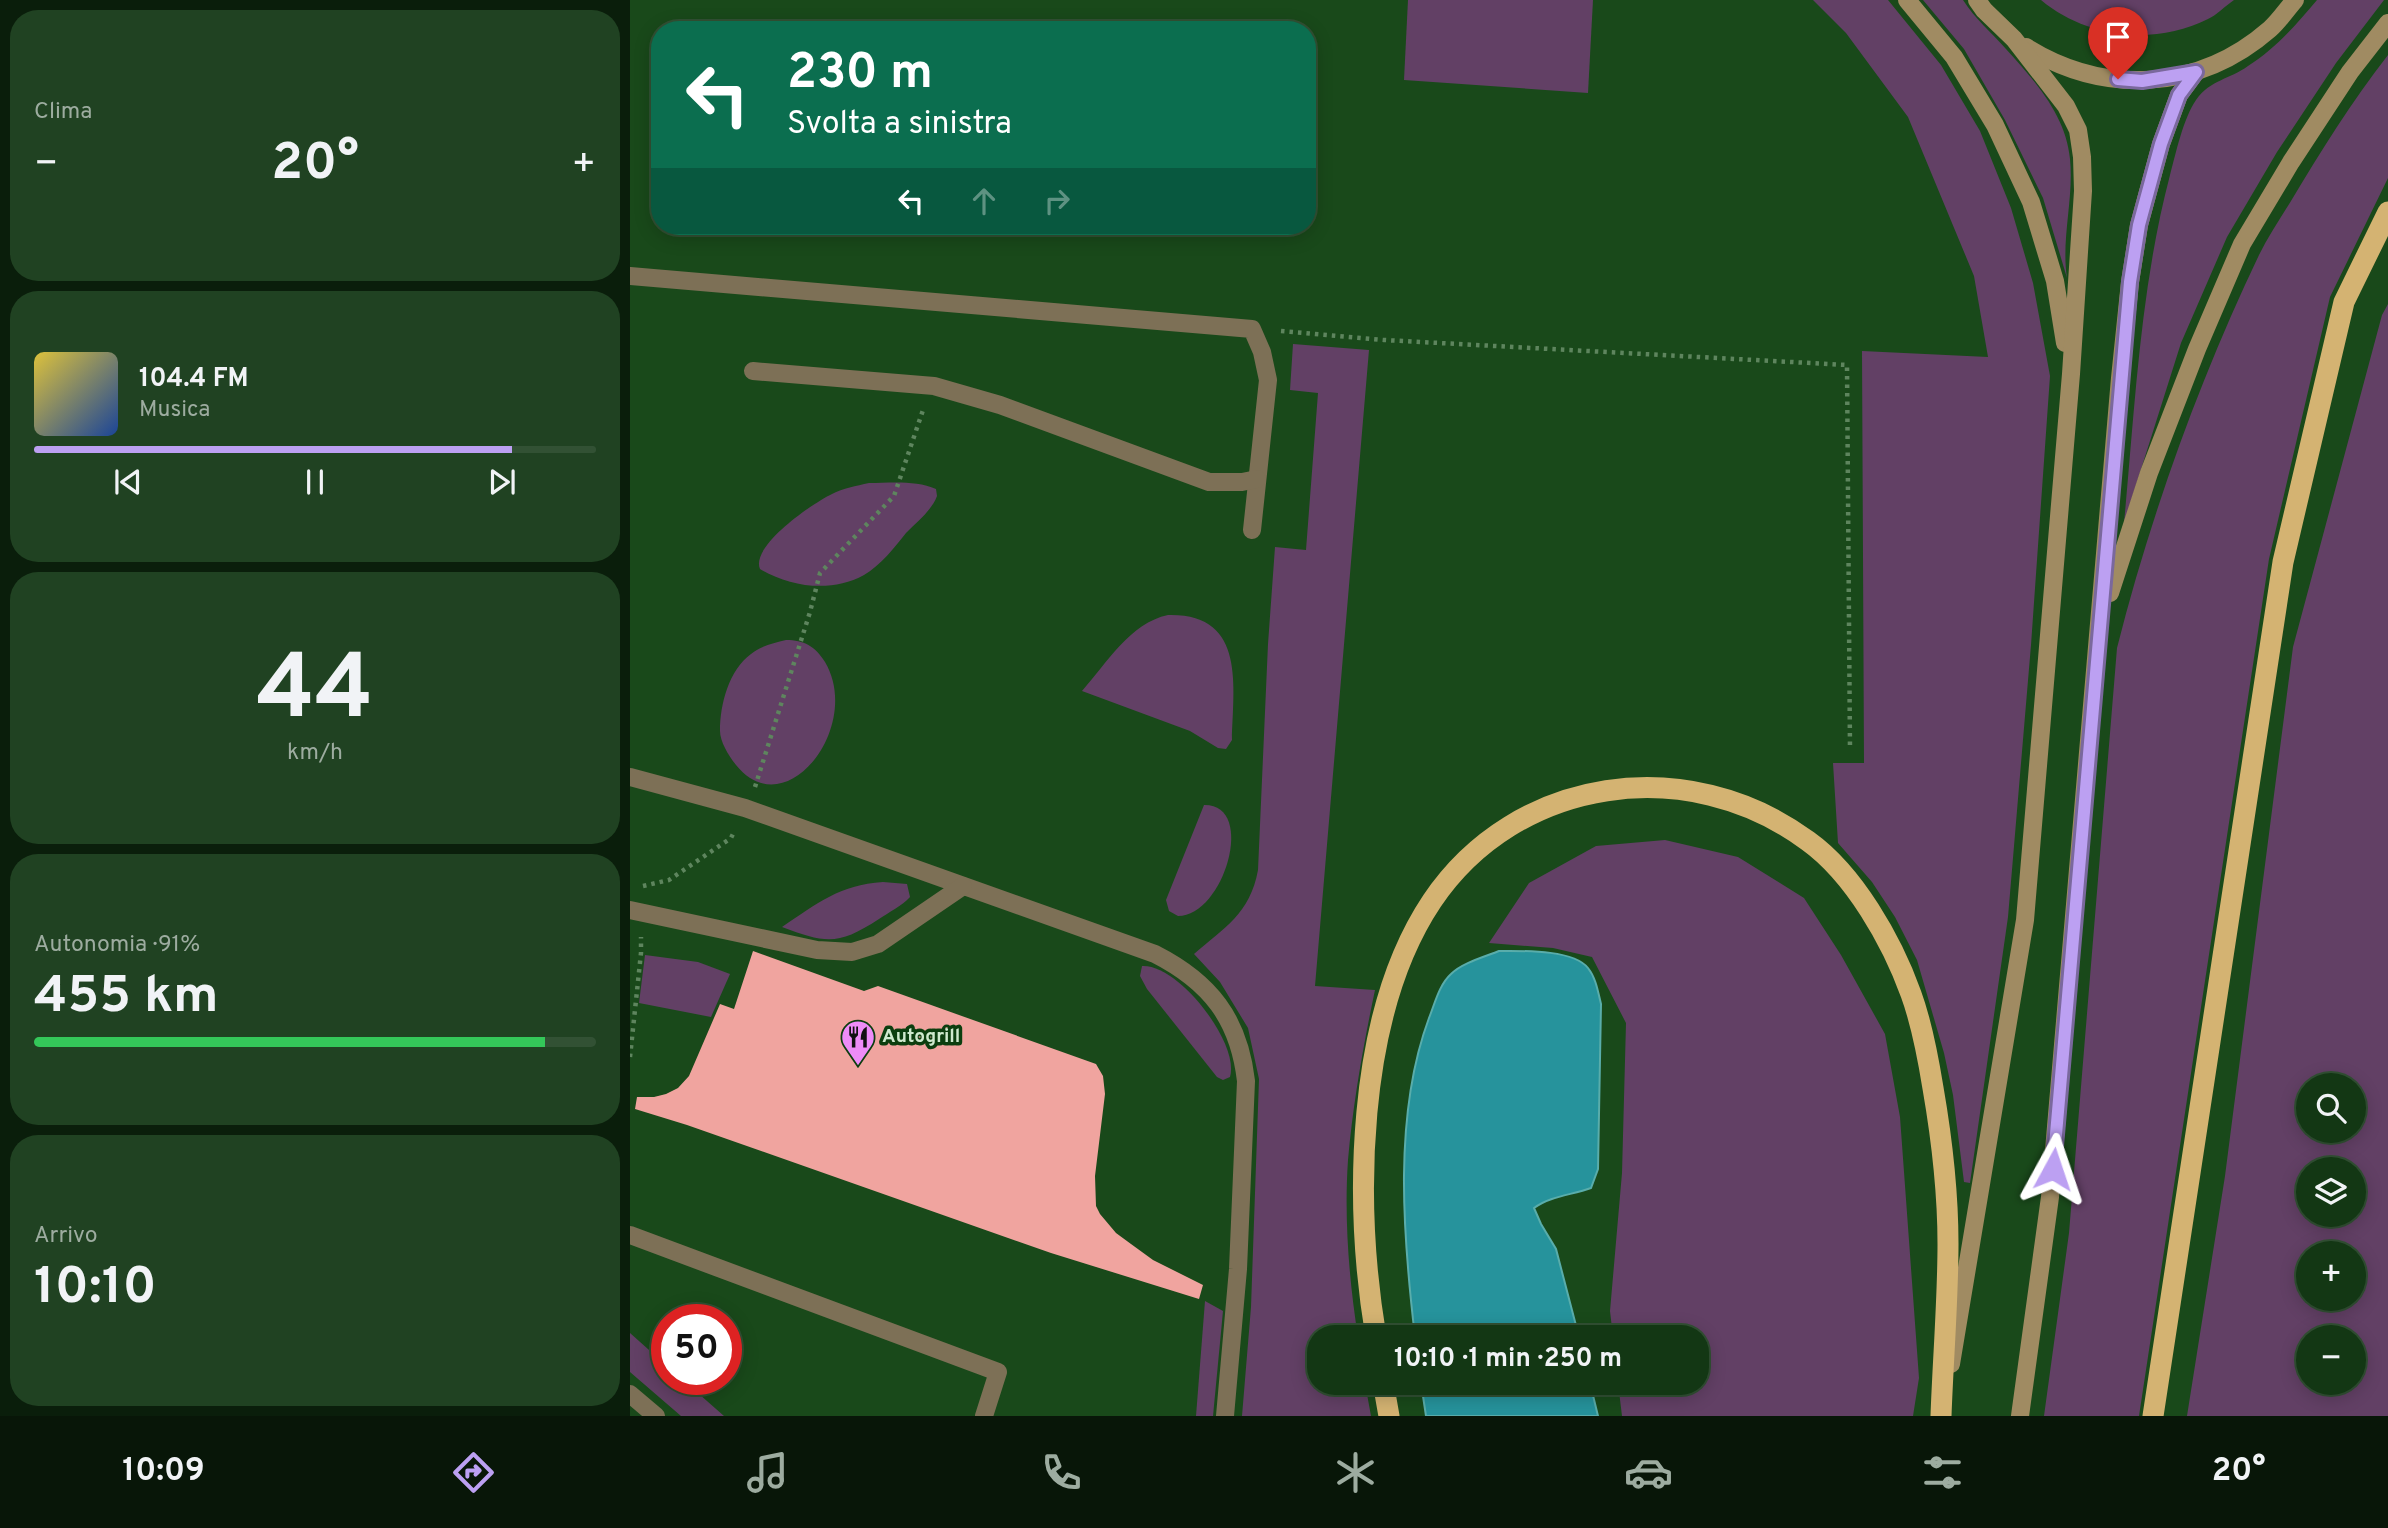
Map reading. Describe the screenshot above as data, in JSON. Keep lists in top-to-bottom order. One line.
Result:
{"places":{"restaurant":["Autogrill"]},"page":{"tile":["Clima",["44","km/h"],["Autonomia · 91%","455 km"],["Arrivo","10:10"]],"turn":["230 m","Svolta a sinistra"],"heat":["−","20°","+"],"song":["104.4 FM","Musica"],"map_buttons":["+","−"],"limit":"50","trip":"10:10 · 1 min · 250 m","tabs":["10:09","20°"]}}
